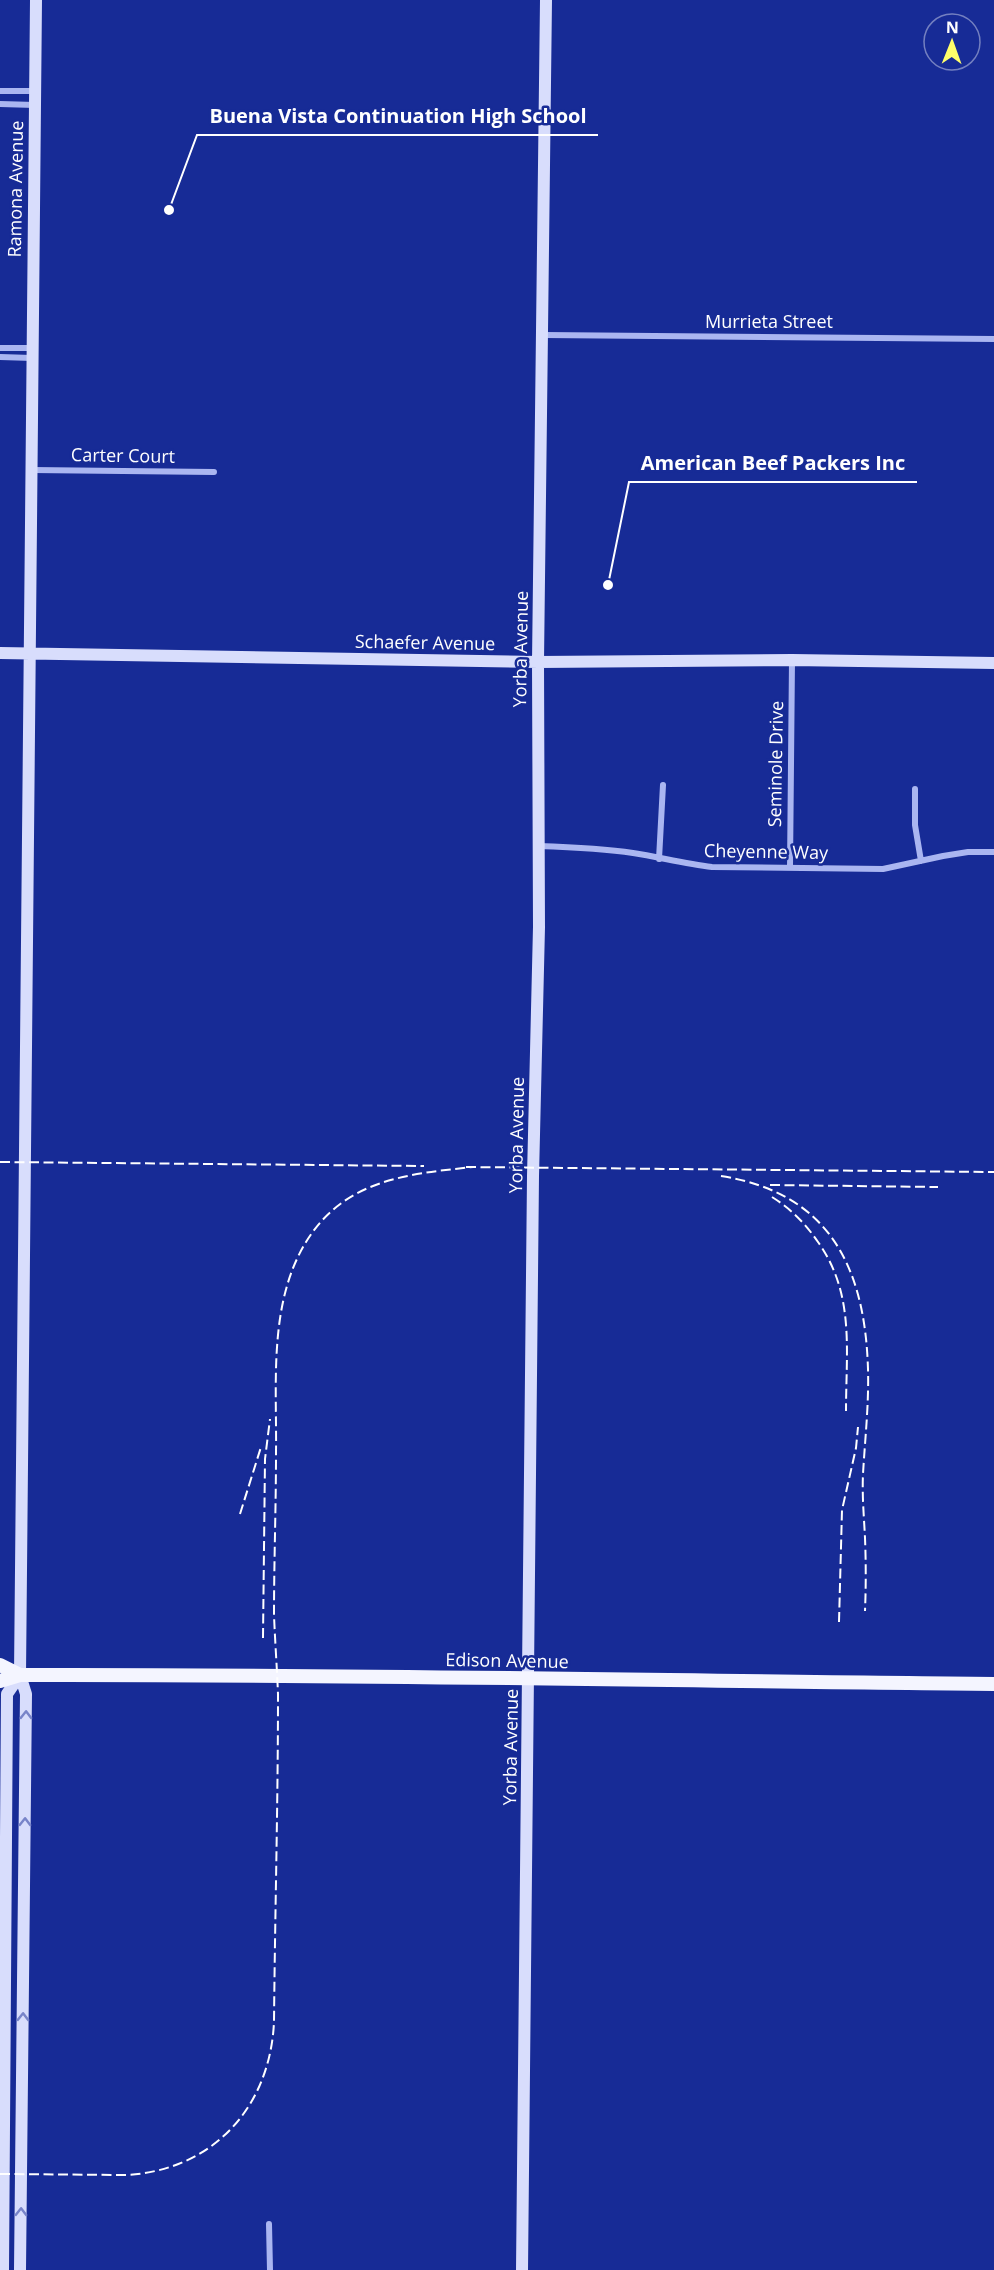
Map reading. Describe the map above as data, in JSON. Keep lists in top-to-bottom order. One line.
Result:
{"streets":{"main road":["Edison Avenue"],"street":["Ramona Avenue","Murrieta Street","Carter Court","Schaefer Avenue","Yorba Avenue","Seminole Drive","Cheyenne Way"]},"crossings":[["Ramona Avenue","Carter Court"],["Ramona Avenue","Schaefer Avenue"],["Ramona Avenue","Edison Avenue"],["Murrieta Street","Yorba Avenue"],["Schaefer Avenue","Yorba Avenue"],["Schaefer Avenue","Seminole Drive"],["Yorba Avenue","Cheyenne Way"],["Yorba Avenue","Edison Avenue"],["Seminole Drive","Cheyenne Way"]],"places":["Buena Vista Continuation High School","American Beef Packers Inc"],"north":"top"}
